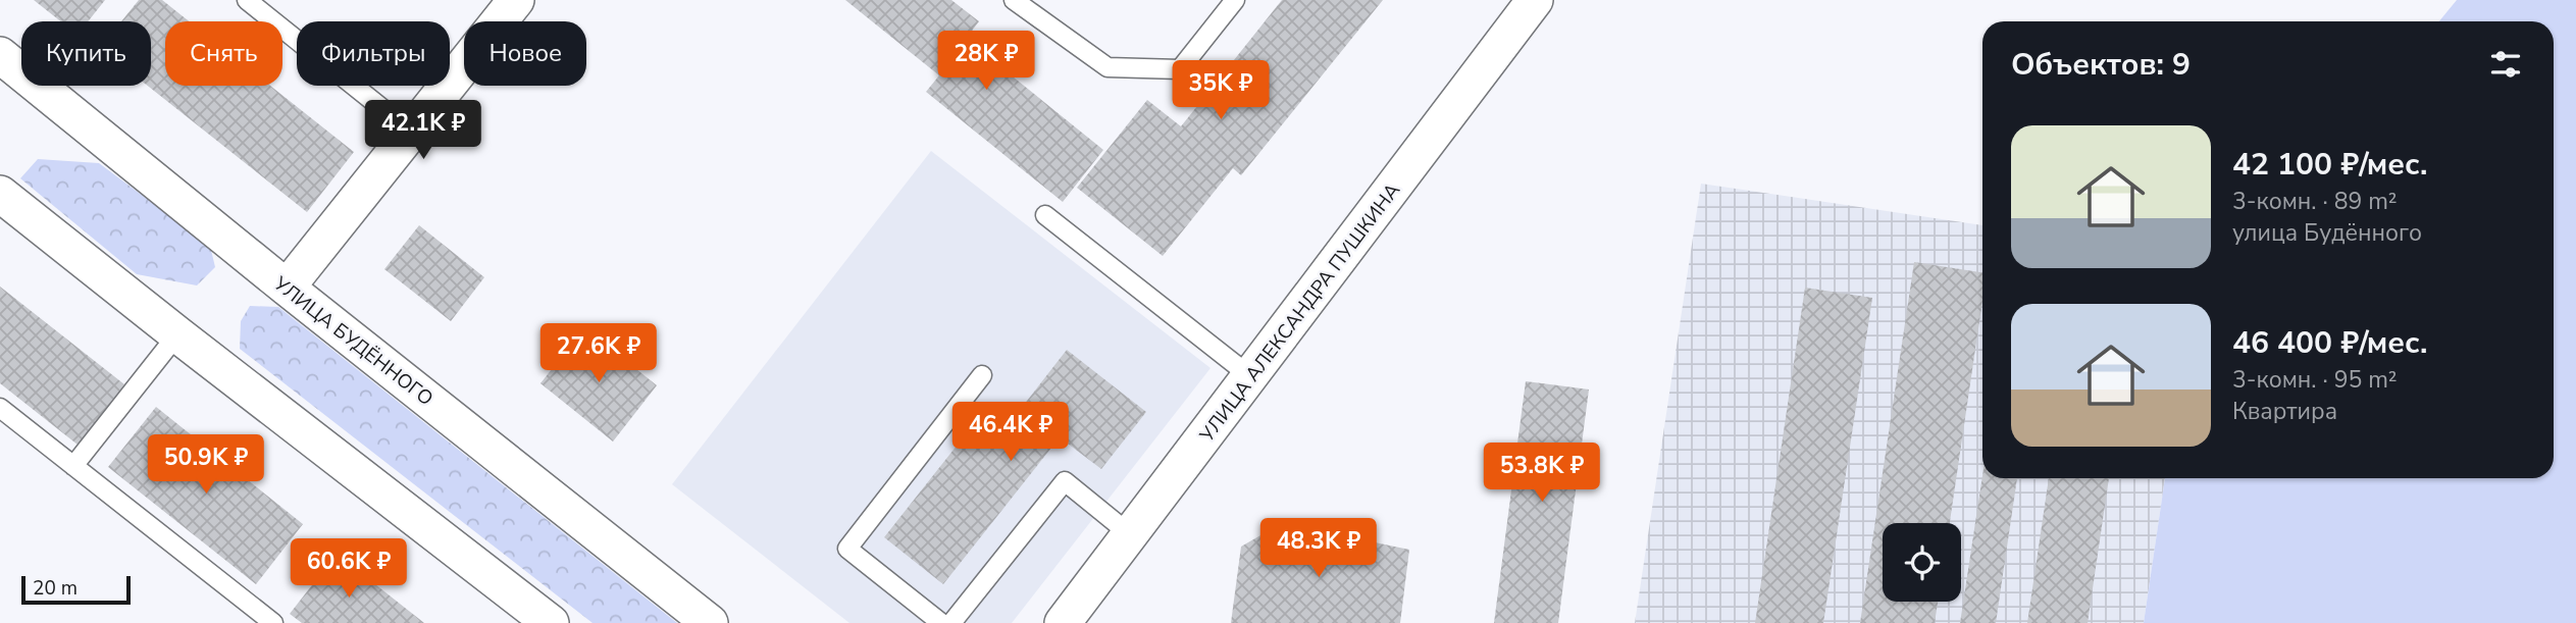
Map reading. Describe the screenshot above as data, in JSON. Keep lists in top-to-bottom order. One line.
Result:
{"streets":{"street":["УЛИЦА АЛЕКСАНДРА ПУШКИНА","УЛИЦА БУДЁННОГО"]},"scale_bar":"20 m","page":{"chip":["Купить","Снять","Фильтры","Новое"],"heading":"Объектов: 9","price":["28K ₽","35K ₽","42.1K ₽","27.6K ₽","46.4K ₽","50.9K ₽","53.8K ₽","48.3K ₽","60.6K ₽"],"list":[{"name":"42 100 ₽/мес.","note":"3-комн. · 89 m² · улица Будённого"},{"name":"46 400 ₽/мес.","note":"3-комн. · 95 m² · Квартира"}],"scale":"20 m"}}
